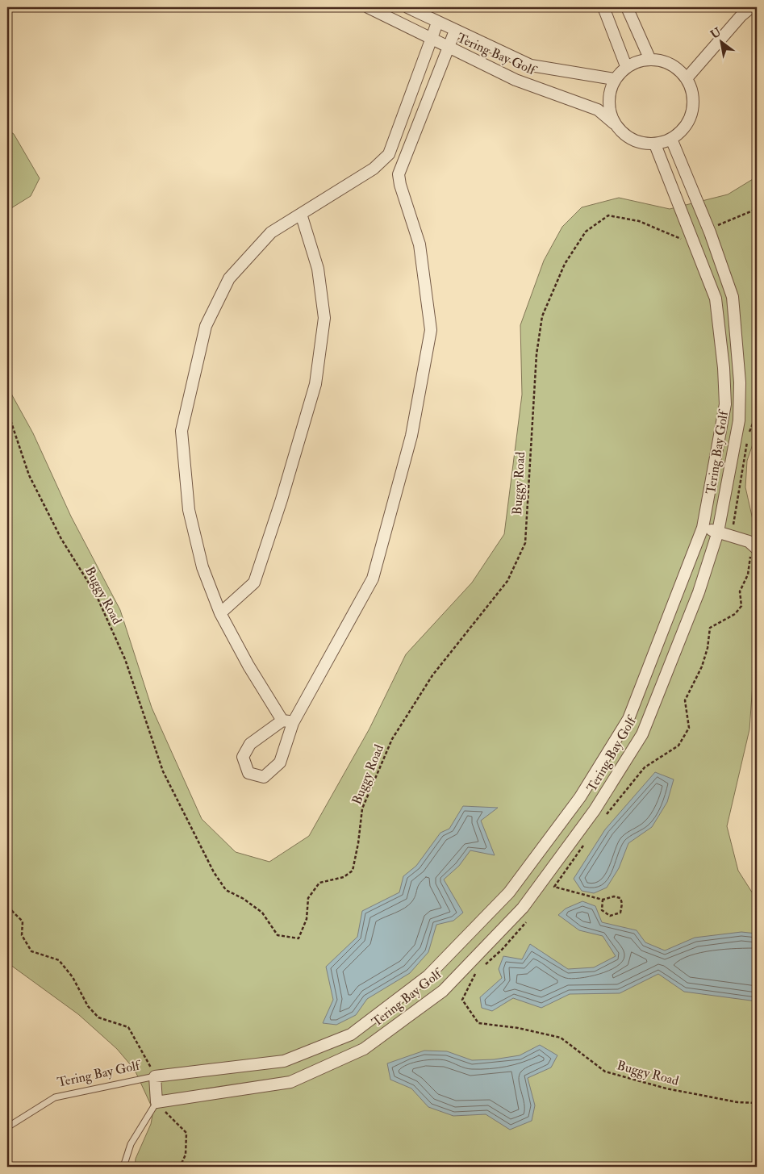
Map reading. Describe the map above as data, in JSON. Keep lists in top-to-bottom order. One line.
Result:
{"streets":{"street":["Tering Bay Golf"],"path":["Buggy Road"]},"crossings":[["Tering Bay Golf","Buggy Road"]],"north":"top left"}
